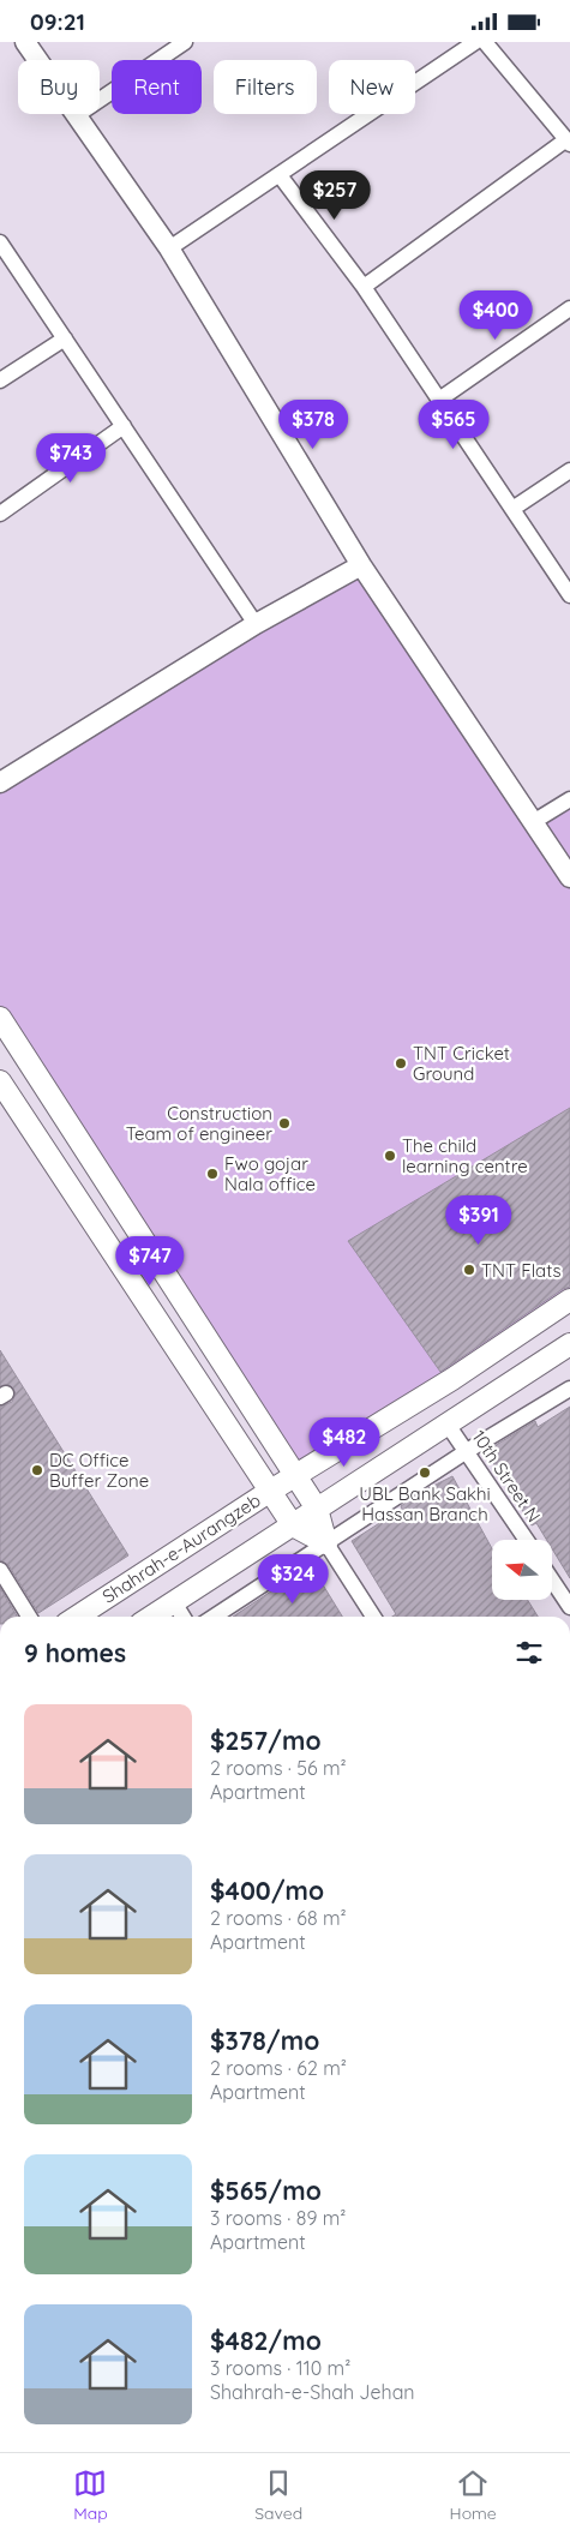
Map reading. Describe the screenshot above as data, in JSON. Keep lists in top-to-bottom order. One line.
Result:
{"streets":{"main road":["Shahrah-e-Aurangzeb"],"street":["10th Street N"]},"places":["TNT Cricket Ground","Construction Team of engineer","The child learning centre","Fwo gojar Nala office","TNT Flats","DC Office Buffer Zone","UBL Bank Sakhi Hassan Branch"],"north":"left","page":{"status":"09:21","chip":["Buy","Rent","Filters","New"],"price":["$257","$400","$378","$565","$743","$391","$747","$482","$324"],"heading":"9 homes","list":[{"name":"$257/mo","note":"2 rooms · 56 m² · Apartment"},{"name":"$400/mo","note":"2 rooms · 68 m² · Apartment"},{"name":"$378/mo","note":"2 rooms · 62 m² · Apartment"},{"name":"$565/mo","note":"3 rooms · 89 m² · Apartment"},{"name":"$482/mo","note":"3 rooms · 110 m² · Shahrah-e-Shah Jehan"}],"tabs":["Map","Saved","Home"]}}
